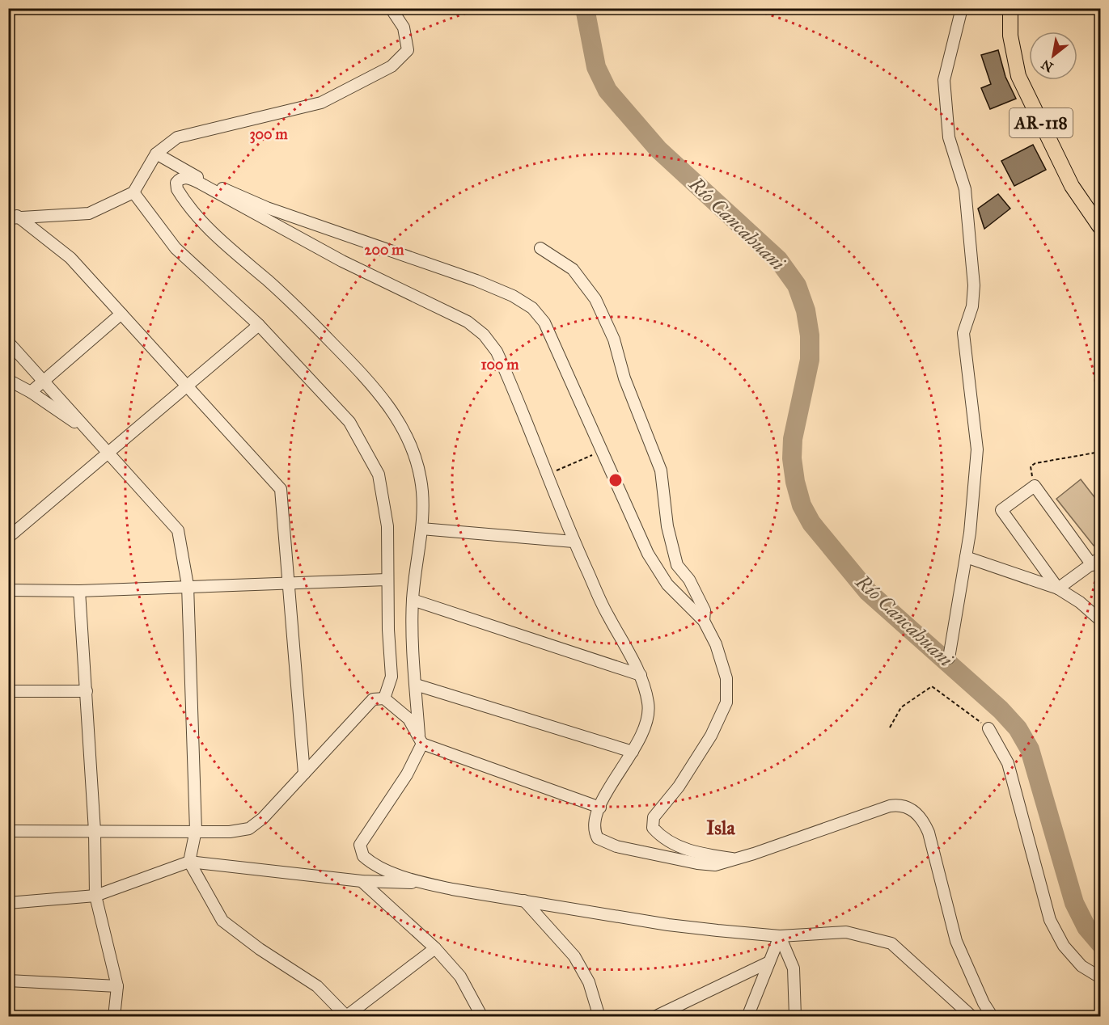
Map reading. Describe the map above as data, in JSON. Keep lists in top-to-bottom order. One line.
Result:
{"streets":{"main road":["AR-118"]},"districts":["Isla"],"water":["Río Cancahuani"],"north":"bottom left","rings":["300 m","200 m","100 m"]}
